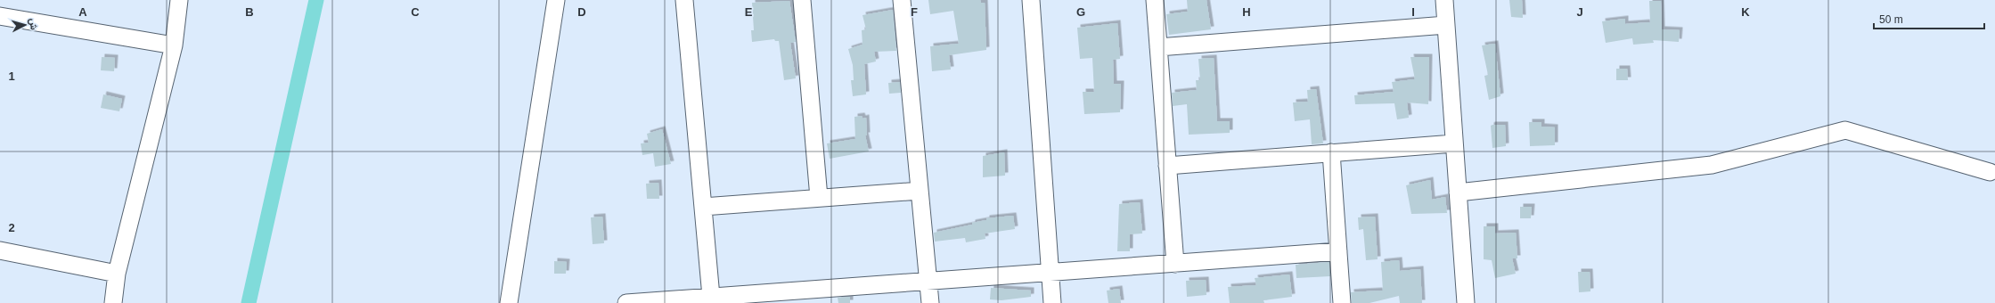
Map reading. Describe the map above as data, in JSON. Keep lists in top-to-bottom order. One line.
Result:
{"scale_bar":"50 m","north":"right","grid":{"columns":["A","B","C","D","E","F","G","H","I","J","K"],"rows":["1","2"]}}
